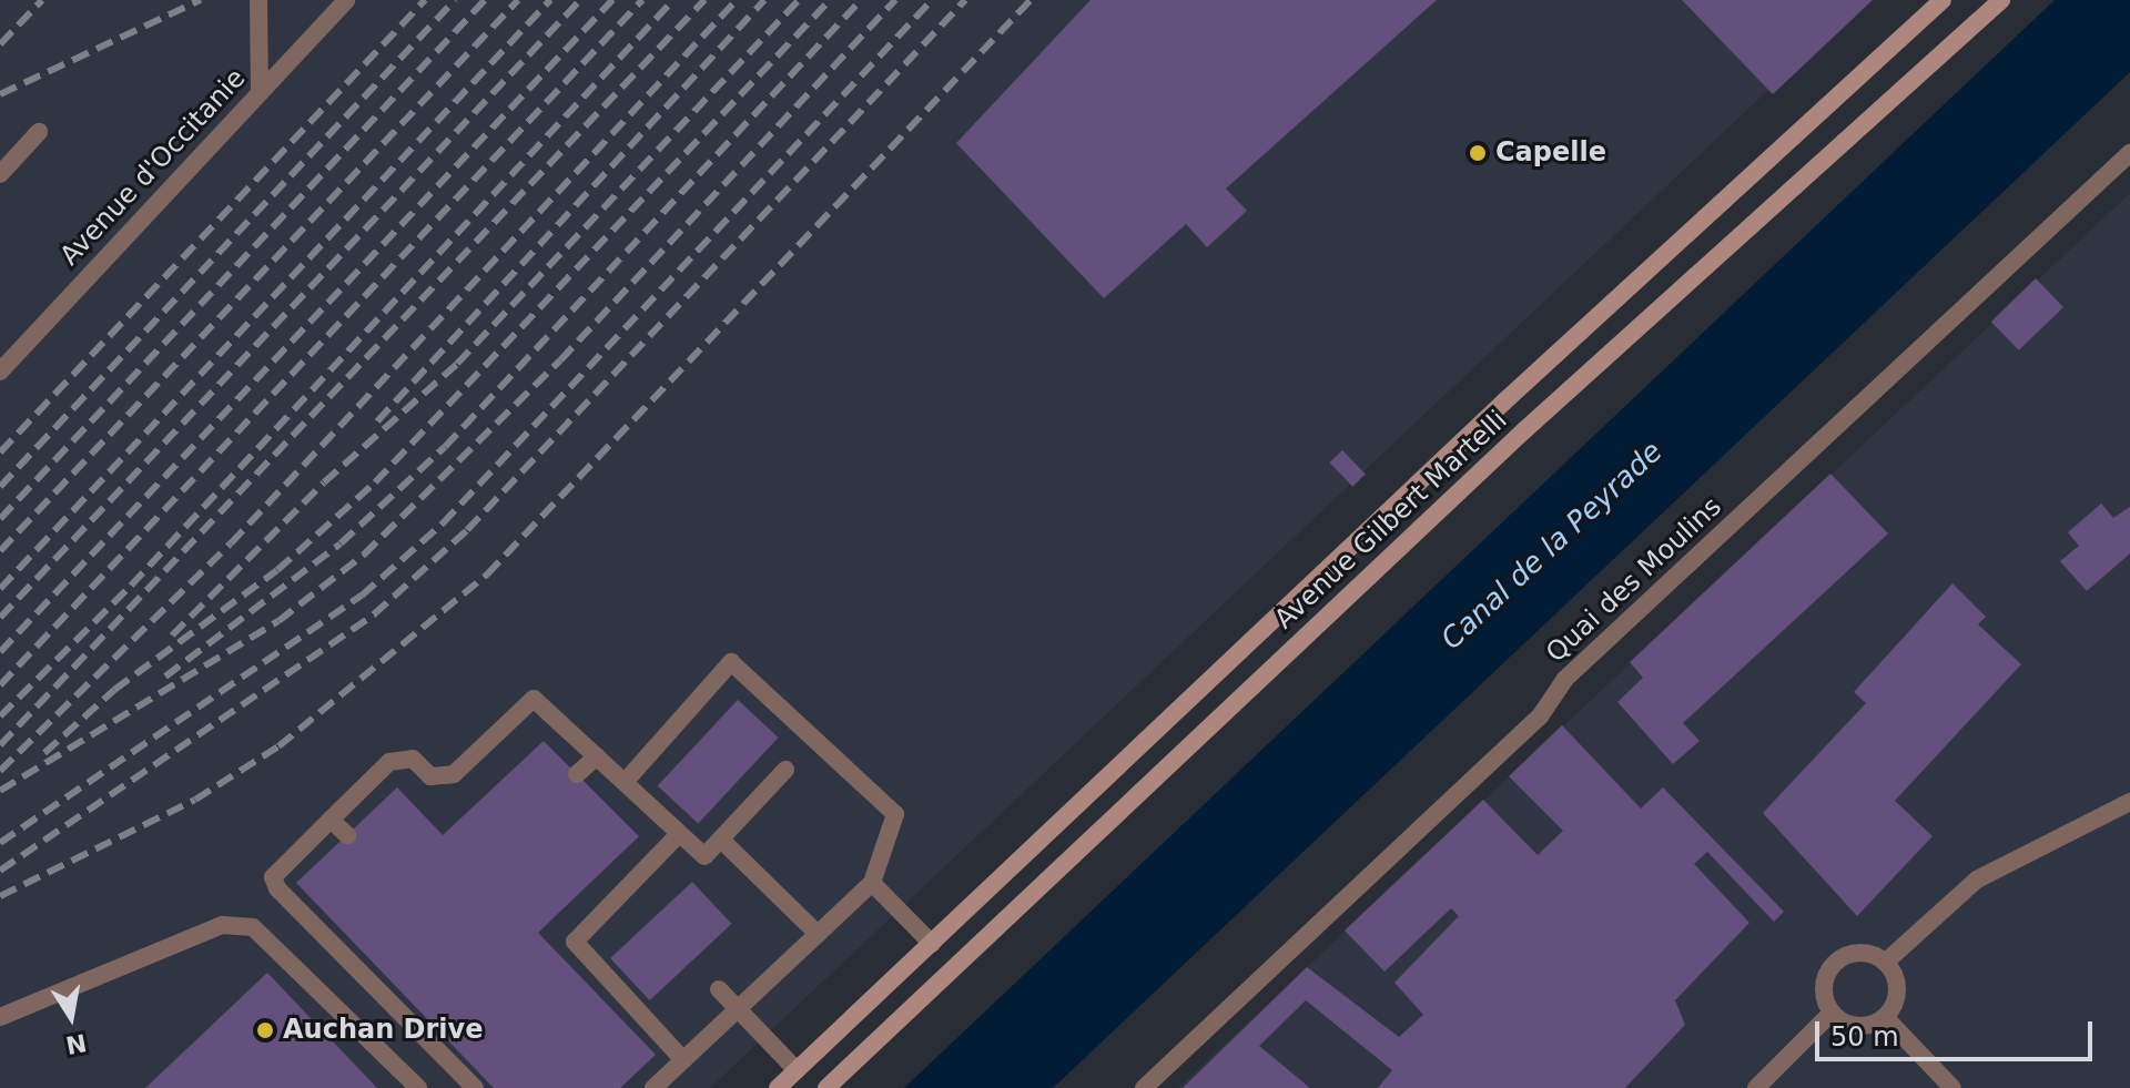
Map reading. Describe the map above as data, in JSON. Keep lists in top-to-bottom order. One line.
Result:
{"streets":{"main road":["Avenue Gilbert Martelli"],"street":["Avenue d'Occitanie","Quai des Moulins"]},"water":["Canal de la Peyrade"],"places":["Capelle","Auchan Drive"],"scale_bar":"50 m","north":"bottom"}
